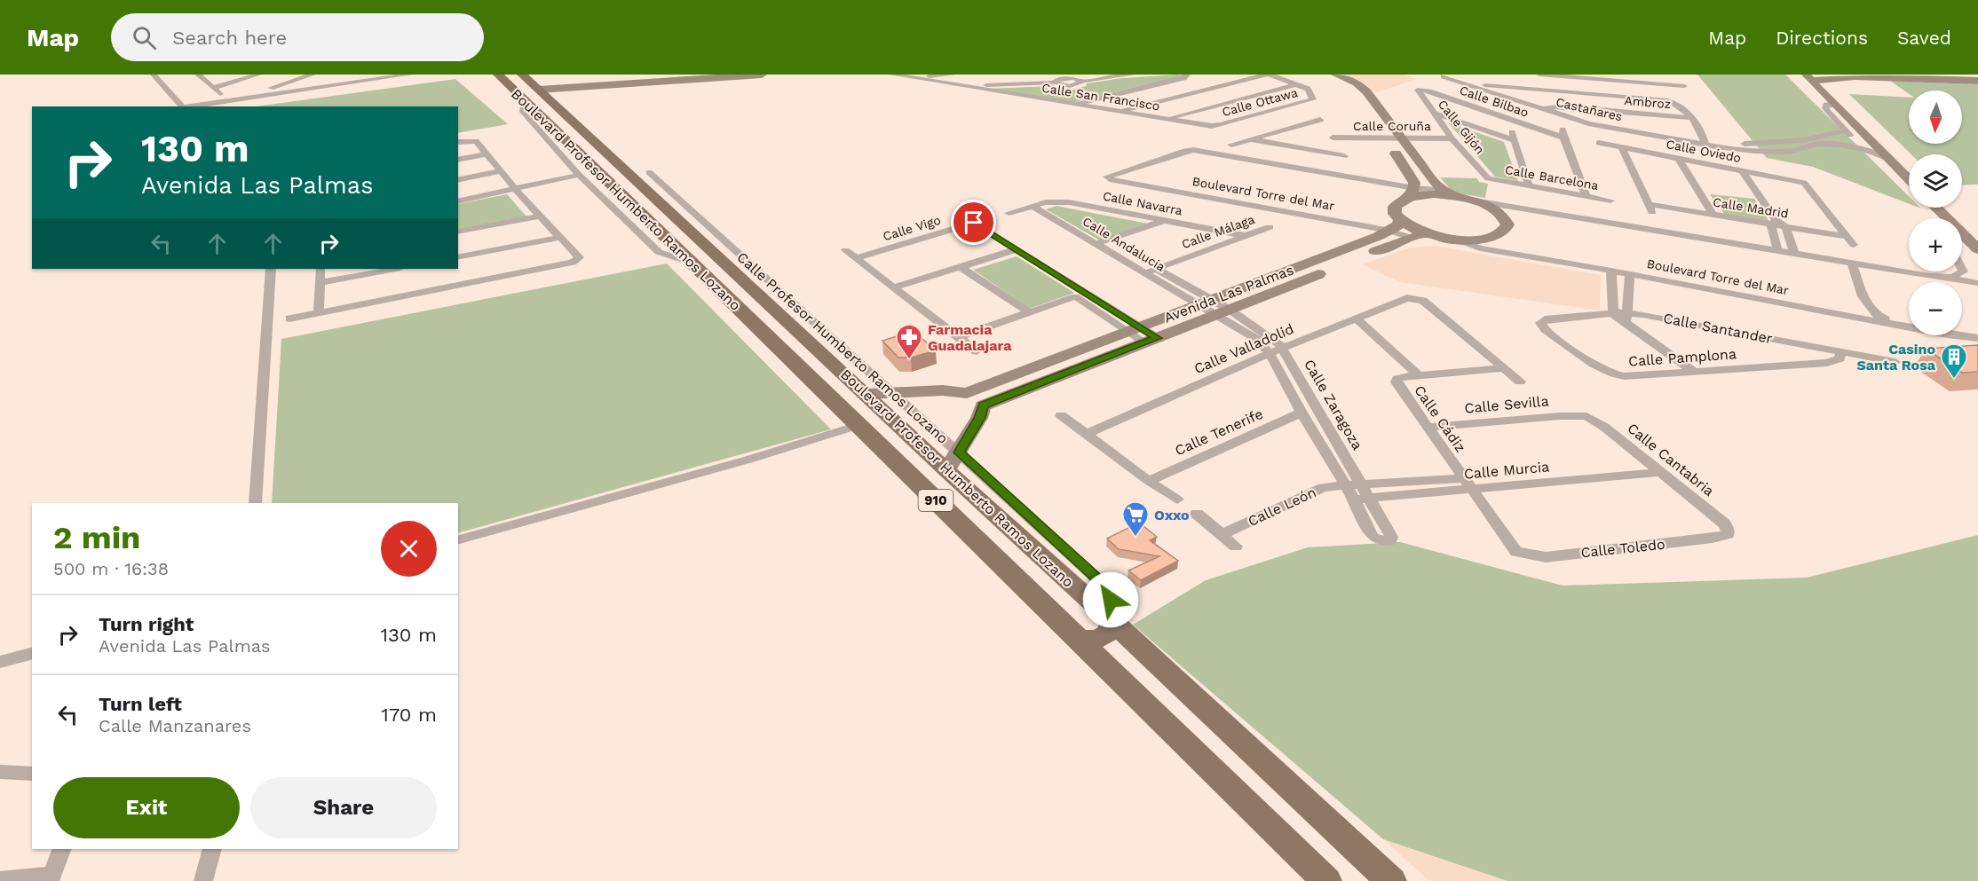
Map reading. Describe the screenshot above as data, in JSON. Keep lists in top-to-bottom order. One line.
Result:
{"streets":{"main road":["Boulevard Profesor Humberto Ramos Lozano","910"],"street":["Calle San Francisco","Calle Bilbao","Calle Ottawa","Ambroz","Castañares","Calle Coruña","Calle Gijón","Calle Oviedo","Calle Barcelona","Boulevard Torre del Mar","Calle Navarra","Calle Madrid","Calle Vigo","Calle Málaga","Calle Andalucía","Avenida Las Palmas","Calle Santander","Calle Profesor Humberto Ramos Lozano","Calle Valladolid","Calle Pamplona","Calle Zaragoza","Calle Sevilla","Calle Cádiz","Calle Tenerife","Calle Cantabria","Calle Murcia","Calle León","Calle Toledo"]},"crossings":[["Calle San Francisco","Calle Ottawa"],["Calle Bilbao","Calle Gijón"],["Calle Bilbao","Calle Barcelona"],["Ambroz","Castañares"],["Calle Coruña","Calle Gijón"],["Calle Gijón","Calle Barcelona"],["Calle Oviedo","Calle Madrid"],["Boulevard Torre del Mar","Avenida Las Palmas"],["Boulevard Profesor Humberto Ramos Lozano","Avenida Las Palmas"],["Boulevard Profesor Humberto Ramos Lozano","Calle Profesor Humberto Ramos Lozano"],["Calle Navarra","Calle Málaga"],["Calle Navarra","Calle Andalucía"],["Calle Málaga","Calle Andalucía"],["Calle Andalucía","Avenida Las Palmas"],["Calle Andalucía","Calle Zaragoza"],["Avenida Las Palmas","Calle Profesor Humberto Ramos Lozano"],["Avenida Las Palmas","Calle Zaragoza"],["Calle Santander","Calle Pamplona"],["Calle Valladolid","Calle Zaragoza"],["Calle Zaragoza","Calle Tenerife"],["Calle Zaragoza","Calle Murcia"],["Calle Zaragoza","Calle León"],["Calle Sevilla","Calle Cádiz"],["Calle Sevilla","Calle Cantabria"],["Calle Cádiz","Calle Murcia"],["Calle Cádiz","Calle Toledo"],["Calle Cantabria","Calle Murcia"],["Calle Cantabria","Calle Toledo"],["Calle Murcia","Calle León"]],"places":{"pharmacy":["Farmacia Guadalajara"],"building":["Casino Santa Rosa"],"supermarket":["Oxxo"]},"north":"bottom","page":{"header":"Map","search":"Search here","nav":["Map","Directions","Saved"],"map_buttons":["+","−"],"turn":["130 m","Avenida Las Palmas"],"heading":["2 min","500 m · 16:38"],"list":[{"name":"Turn right","note":"Avenida Las Palmas","value":"130 m"},{"name":"Turn left","note":"Calle Manzanares","value":"170 m"}],"buttons":["Exit","Share"]}}
